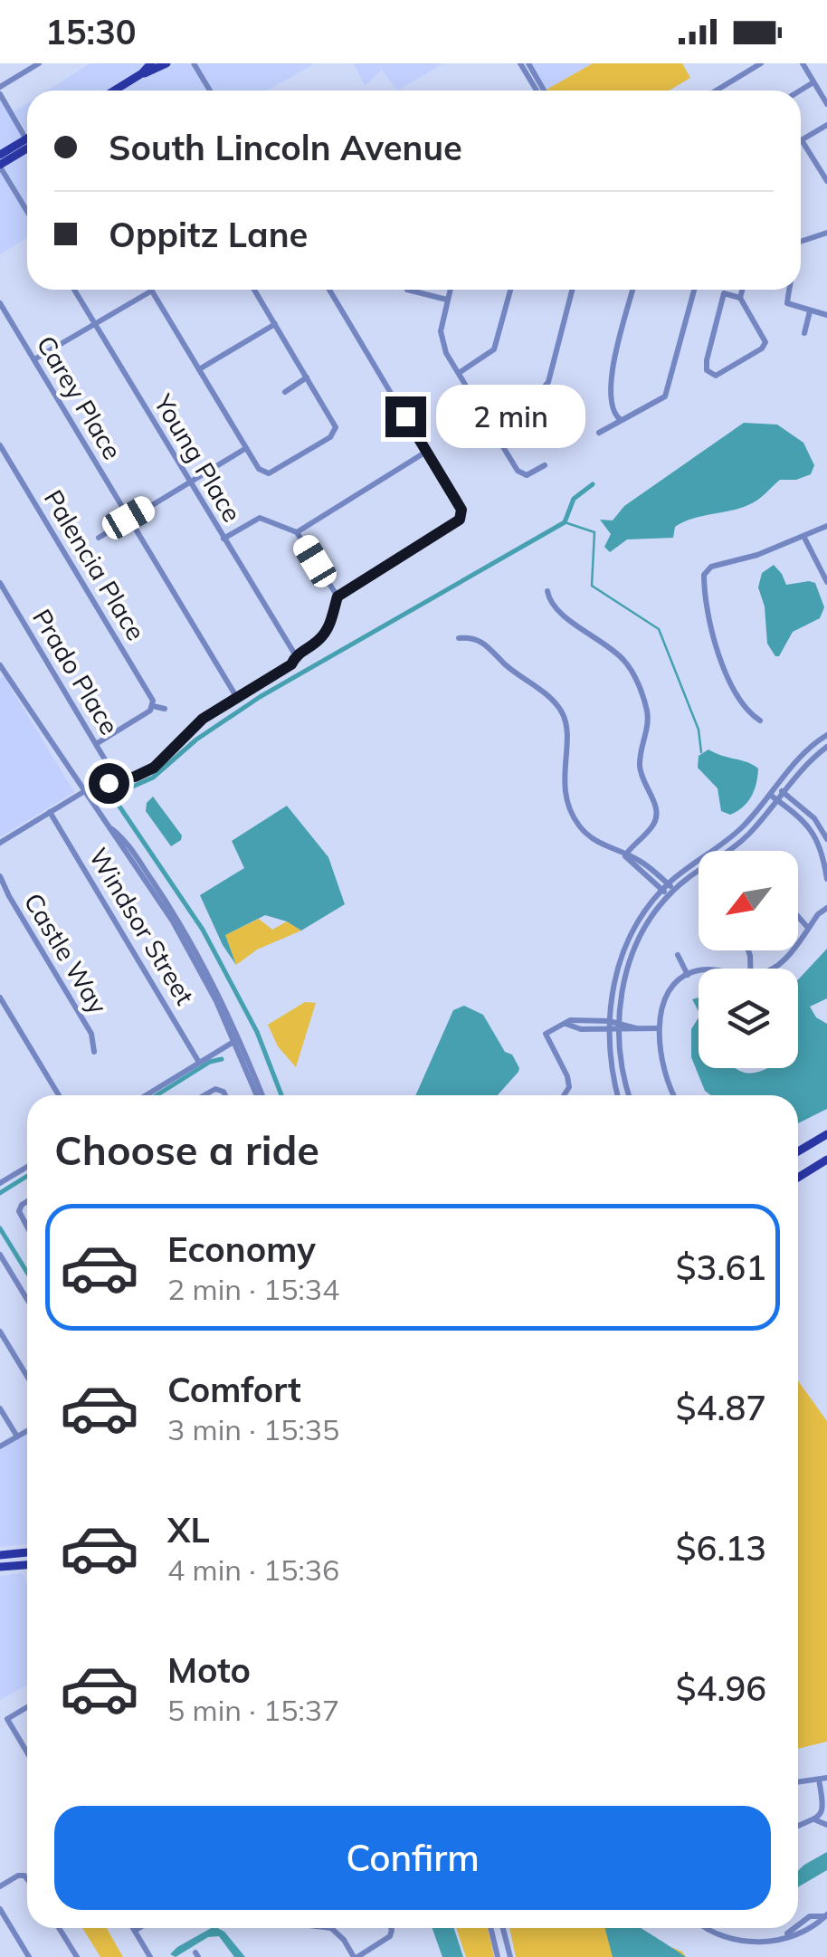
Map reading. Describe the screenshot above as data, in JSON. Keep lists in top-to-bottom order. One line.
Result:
{"streets":{"street":["Carey Place","Young Place","Palencia Place","Prado Place","Windsor Street","Castle Way"]},"north":"bottom left","page":{"status":"15:30","banner":["South Lincoln Avenue","Oppitz Lane"],"bubble":"2 min","heading":"Choose a ride","list":[{"name":"Economy","note":"2 min · 15:34","value":"$3.61"},{"name":"Comfort","note":"3 min · 15:35","value":"$4.87"},{"name":"XL","note":"4 min · 15:36","value":"$6.13"},{"name":"Moto","note":"5 min · 15:37","value":"$4.96"}],"buttons":"Confirm"}}
